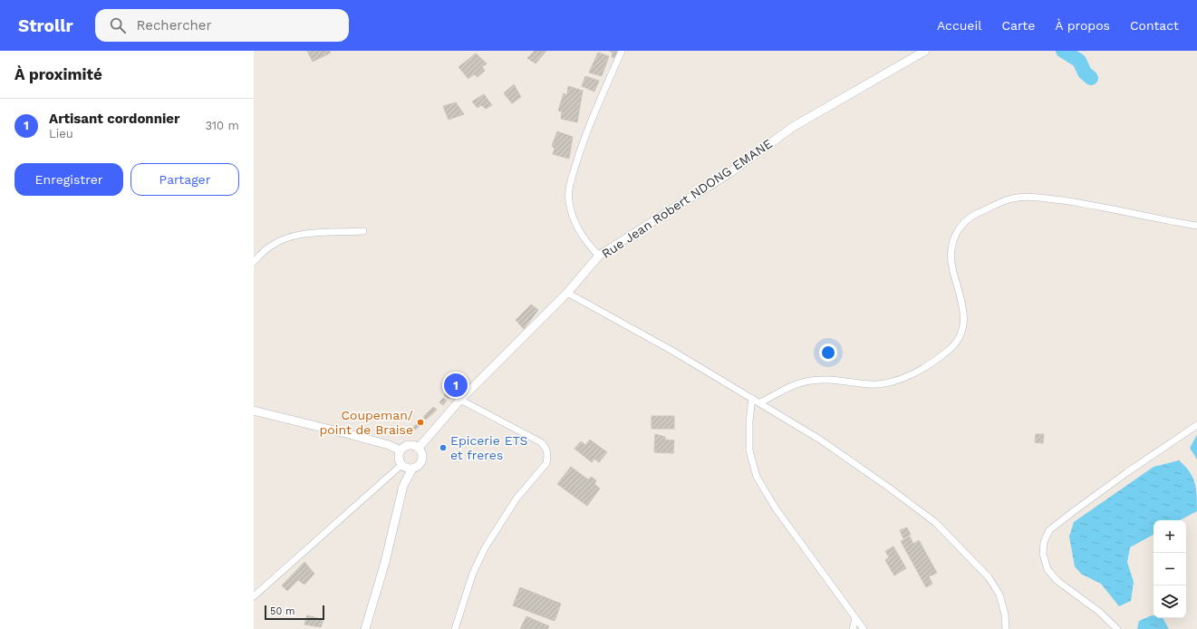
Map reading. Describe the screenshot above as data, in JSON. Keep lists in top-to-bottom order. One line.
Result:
{"streets":{"street":["Rue Jean Robert NDONG EMANE"]},"places":["Coupeman/ point de Braise","Epicerie ETS et freres"],"scale_bar":"50 m","page":{"header":"Strollr","search":"Rechercher","nav":["Accueil","Carte","À propos","Contact"],"heading":"À proximité","list":[{"mark":"1","name":"Artisant cordonnier","note":"Lieu","value":"310 m"}],"buttons":["Enregistrer","Partager"],"pins":"1","map_buttons":["+","−"],"scale":"50 m"}}
